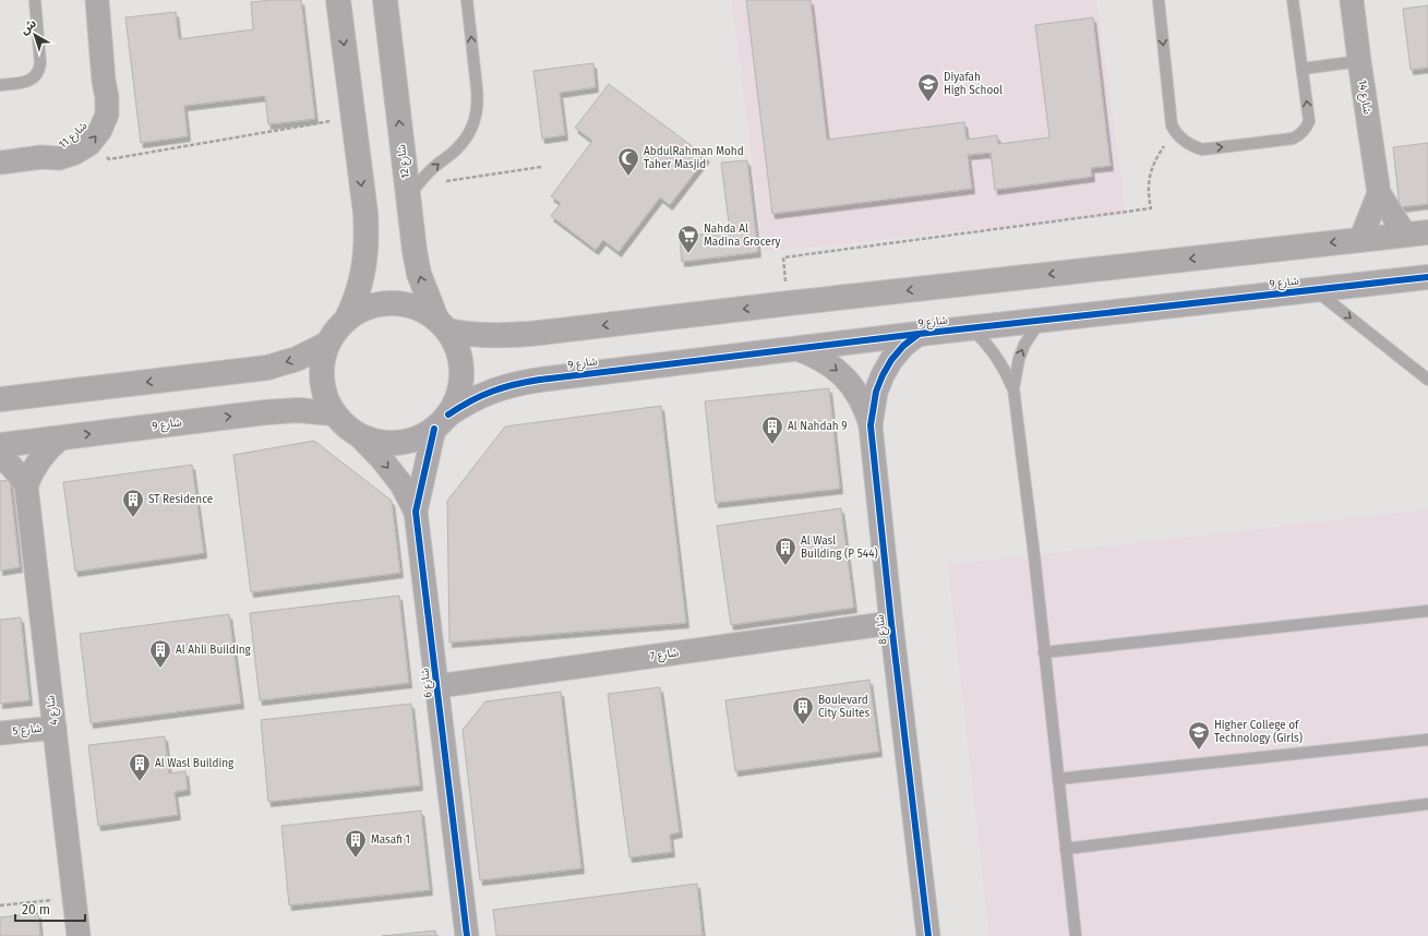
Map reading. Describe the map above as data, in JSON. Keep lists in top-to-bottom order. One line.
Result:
{"streets":{"street":["شارع 14","شارع 11","شارع 12","شارع 9","شارع 8","شارع 7","شارع 6","شارع 4","شارع 5"]},"crossings":[["شارع 12","شارع 9"],["شارع 12","شارع 6"],["شارع 9","شارع 8"],["شارع 9","شارع 6"],["شارع 8","شارع 7"],["شارع 7","شارع 6"],["شارع 4","شارع 5"]],"places":{"school or university":["Diyafah High School","Higher College of Technology (Girls)"],"mosque":["AbdulRahman Mohd Taher Masjid"],"supermarket":["Nahda Al Madina Grocery"],"building":["Al Nahdah 9","ST Residence","Al Wasl Building (P 544)","Al Ahli Building","Boulevard City Suites","Al Wasl Building","Masafi 1"]},"scale_bar":"20 m","north":"top left"}
